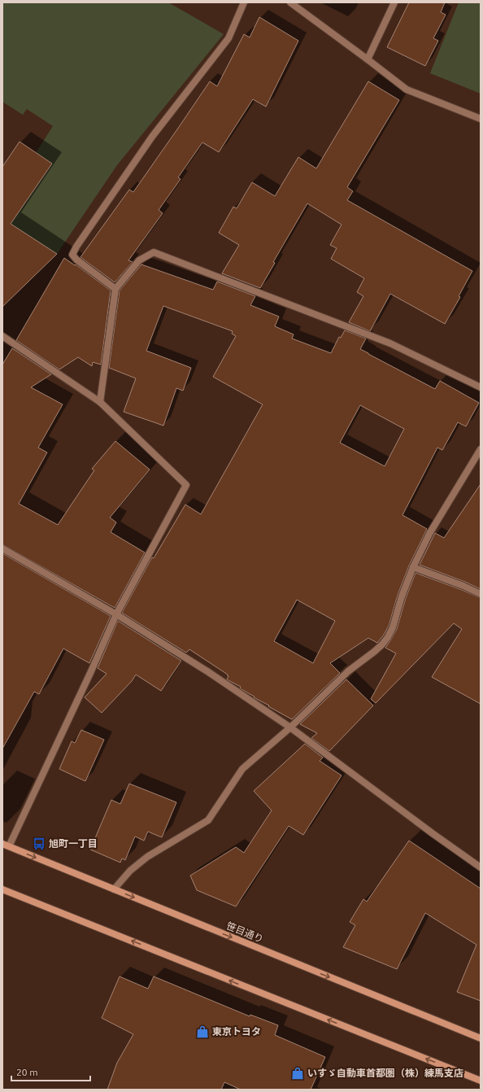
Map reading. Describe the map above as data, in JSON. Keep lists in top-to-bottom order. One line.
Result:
{"streets":{"main road":["笹目通り"]},"places":{"bus stop":["旭町一丁目"],"shop":["東京トヨタ","いすゞ自動車首都圏（株）練馬支店"]},"scale_bar":"20 m"}
